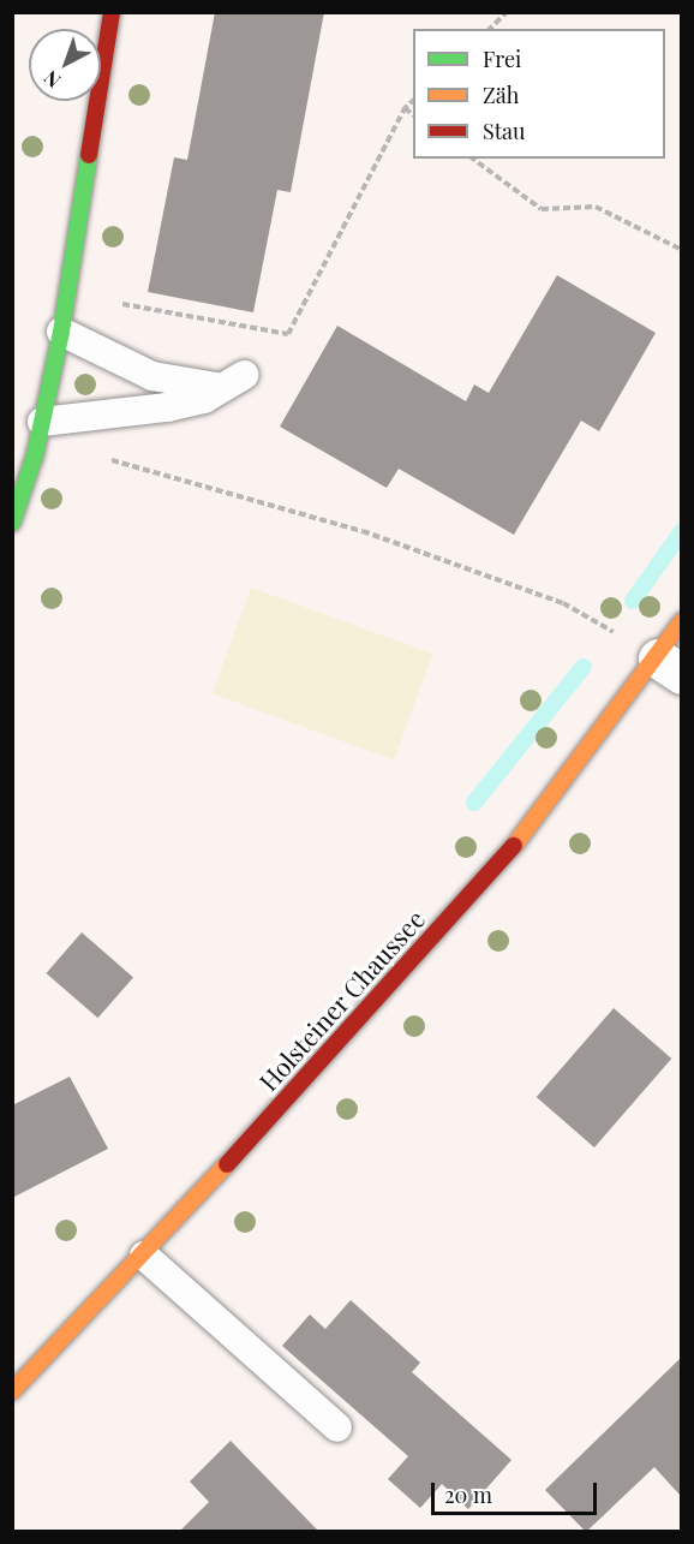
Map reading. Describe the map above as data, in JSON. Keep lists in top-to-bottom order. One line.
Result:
{"streets":{"main road":["Holsteiner Chaussee"]},"legend":["Frei","Zäh","Stau"],"scale_bar":"20 m","north":"bottom left"}
